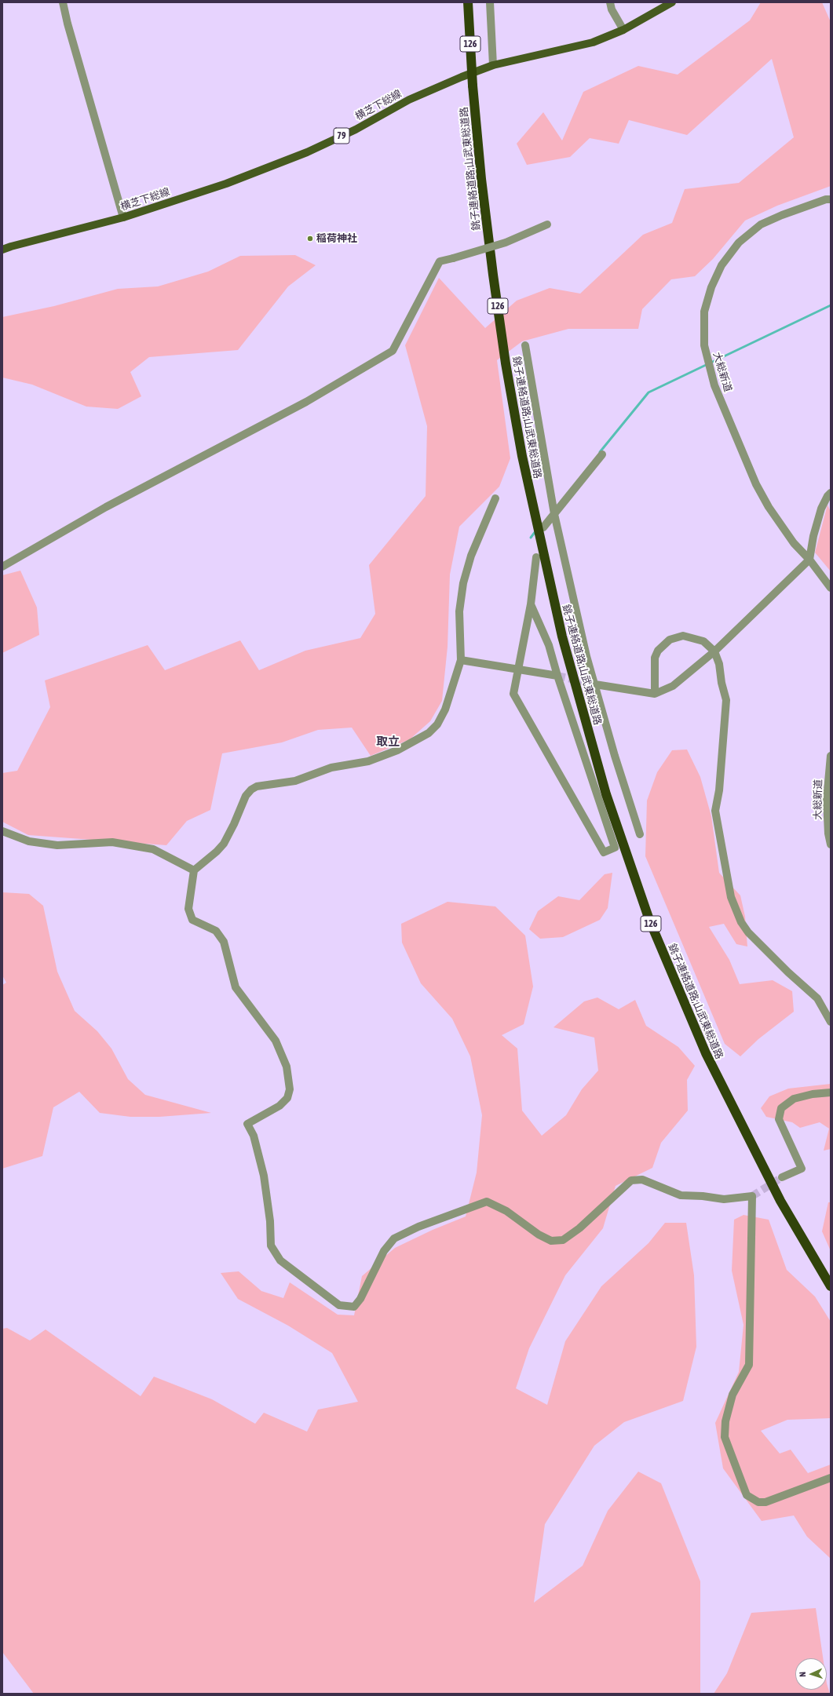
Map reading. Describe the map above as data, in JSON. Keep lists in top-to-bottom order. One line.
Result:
{"streets":{"highway":["126","銚子連絡道路;山武東総道路"],"main road":["横芝下総線","79"],"street":["大総新道"]},"districts":["取立"],"places":["稲荷神社"],"north":"left"}
